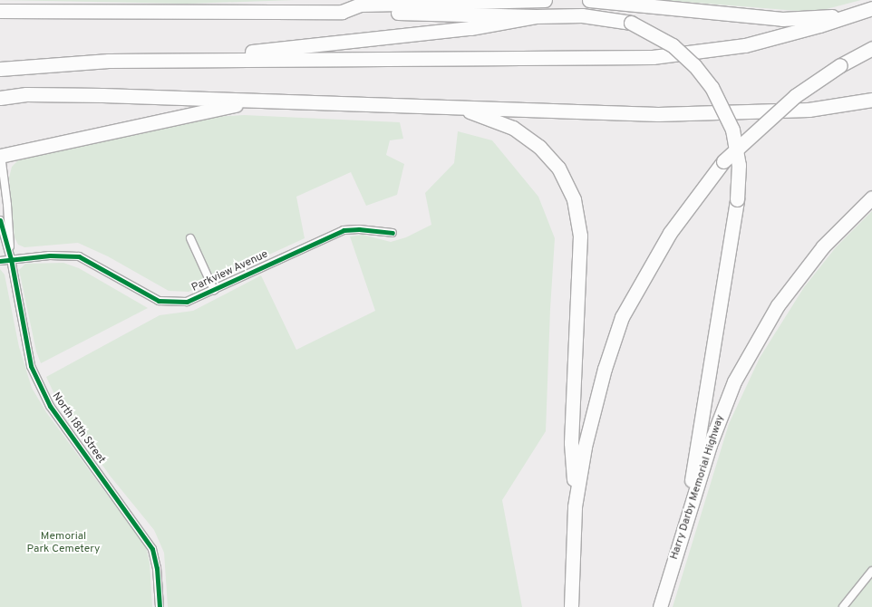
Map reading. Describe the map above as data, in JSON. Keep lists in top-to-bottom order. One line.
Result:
{"streets":{"highway":["Harry Darby Memorial Highway"],"street":["Parkview Avenue","North 18th Street"]},"crossings":[["Parkview Avenue","North 18th Street"]],"parks":["Memorial Park Cemetery"]}
